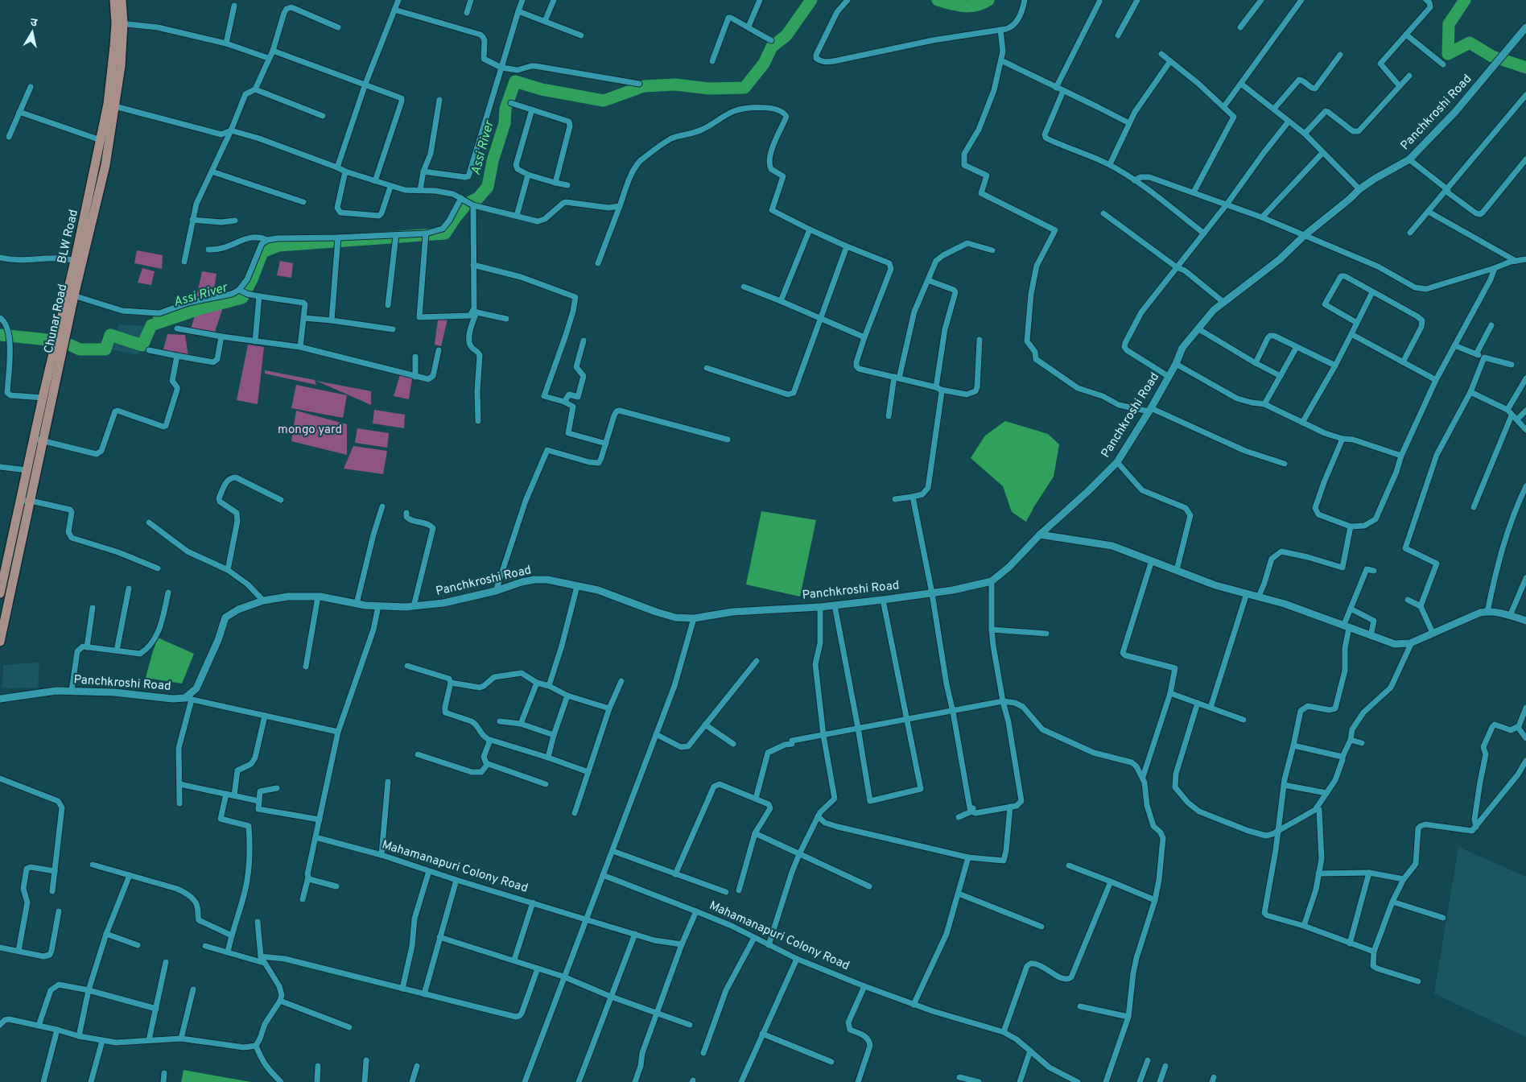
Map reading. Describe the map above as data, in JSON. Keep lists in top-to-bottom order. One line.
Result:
{"streets":{"main road":["BLW Road","Chunar Road"],"street":["Panchkroshi Road","Mahamanapuri Colony Road"]},"crossings":[["BLW Road","Chunar Road"]],"water":["Assi River"],"parks":["mongo yard"],"north":"top"}
